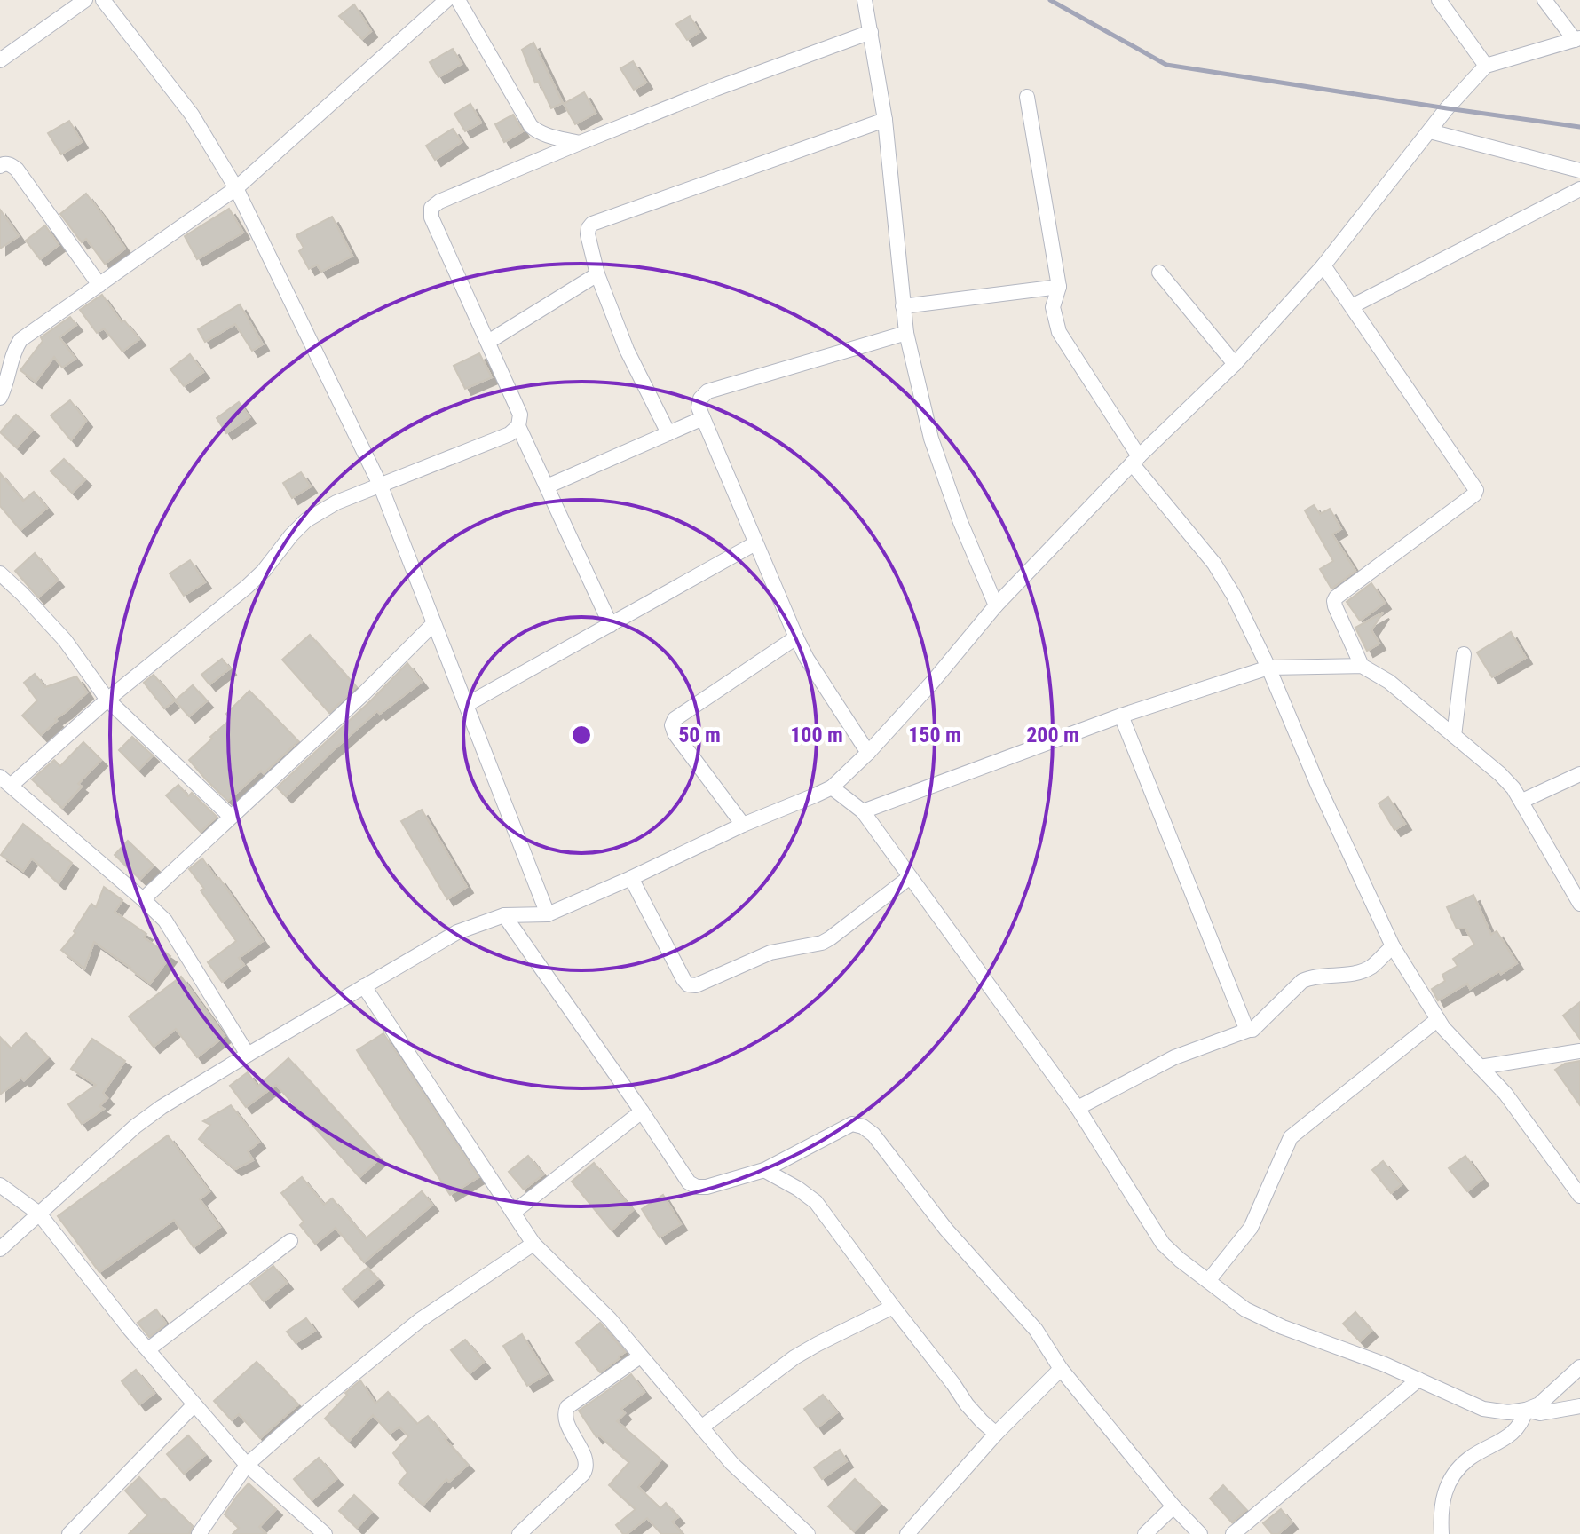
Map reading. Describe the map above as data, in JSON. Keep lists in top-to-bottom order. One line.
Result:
{"rings":["50 m","100 m","150 m","200 m"]}
